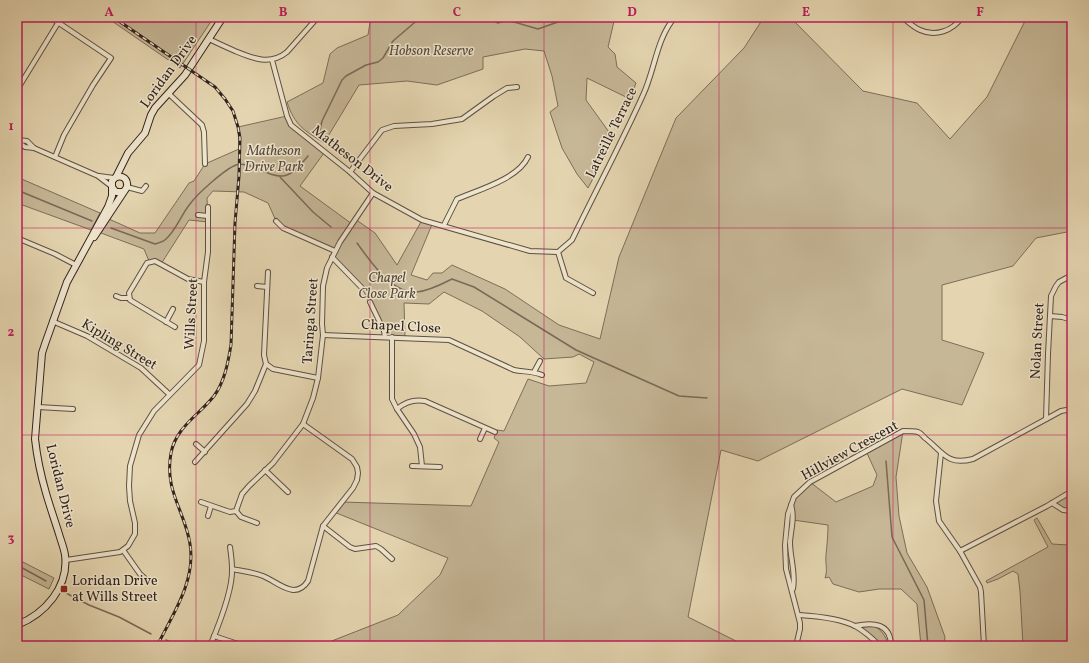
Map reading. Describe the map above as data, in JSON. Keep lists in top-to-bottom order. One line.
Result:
{"streets":{"street":["Loridan Drive","Latreille Terrace","Matheson Drive","Wills Street","Taringa Street","Chapel Close","Nolan Street","Kipling Street","Hillview Crescent"]},"crossings":[["Loridan Drive","Kipling Street"],["Latreille Terrace","Matheson Drive"],["Matheson Drive","Taringa Street"],["Wills Street","Kipling Street"],["Taringa Street","Chapel Close"],["Nolan Street","Hillview Crescent"]],"parks":["Hobson Reserve","Matheson Drive Park","Chapel Close Park"],"places":{"transit":["Loridan Drive at Wills Street"]},"grid":{"columns":["A","B","C","D","E","F"],"rows":["1","2","3"]}}
